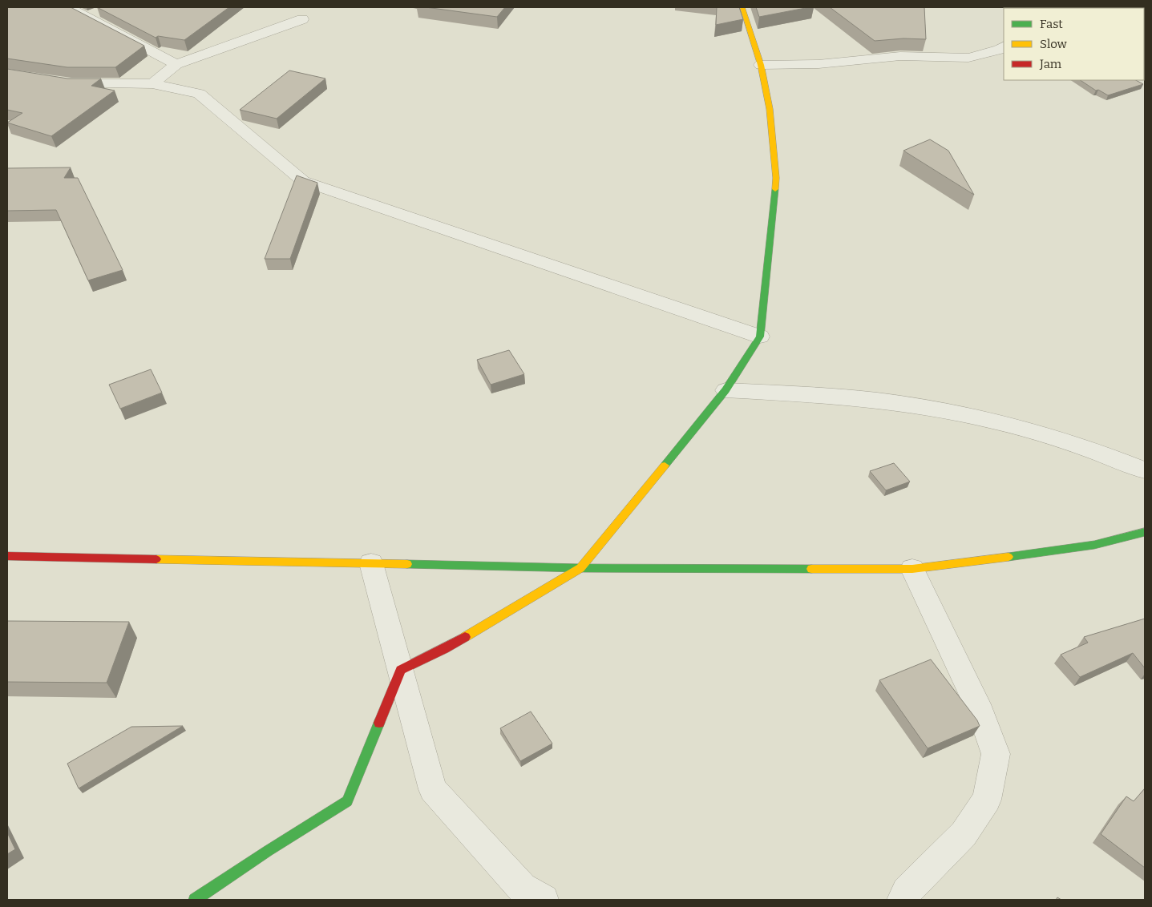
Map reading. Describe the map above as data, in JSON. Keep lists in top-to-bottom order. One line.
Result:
{"legend":["Fast","Slow","Jam"]}
